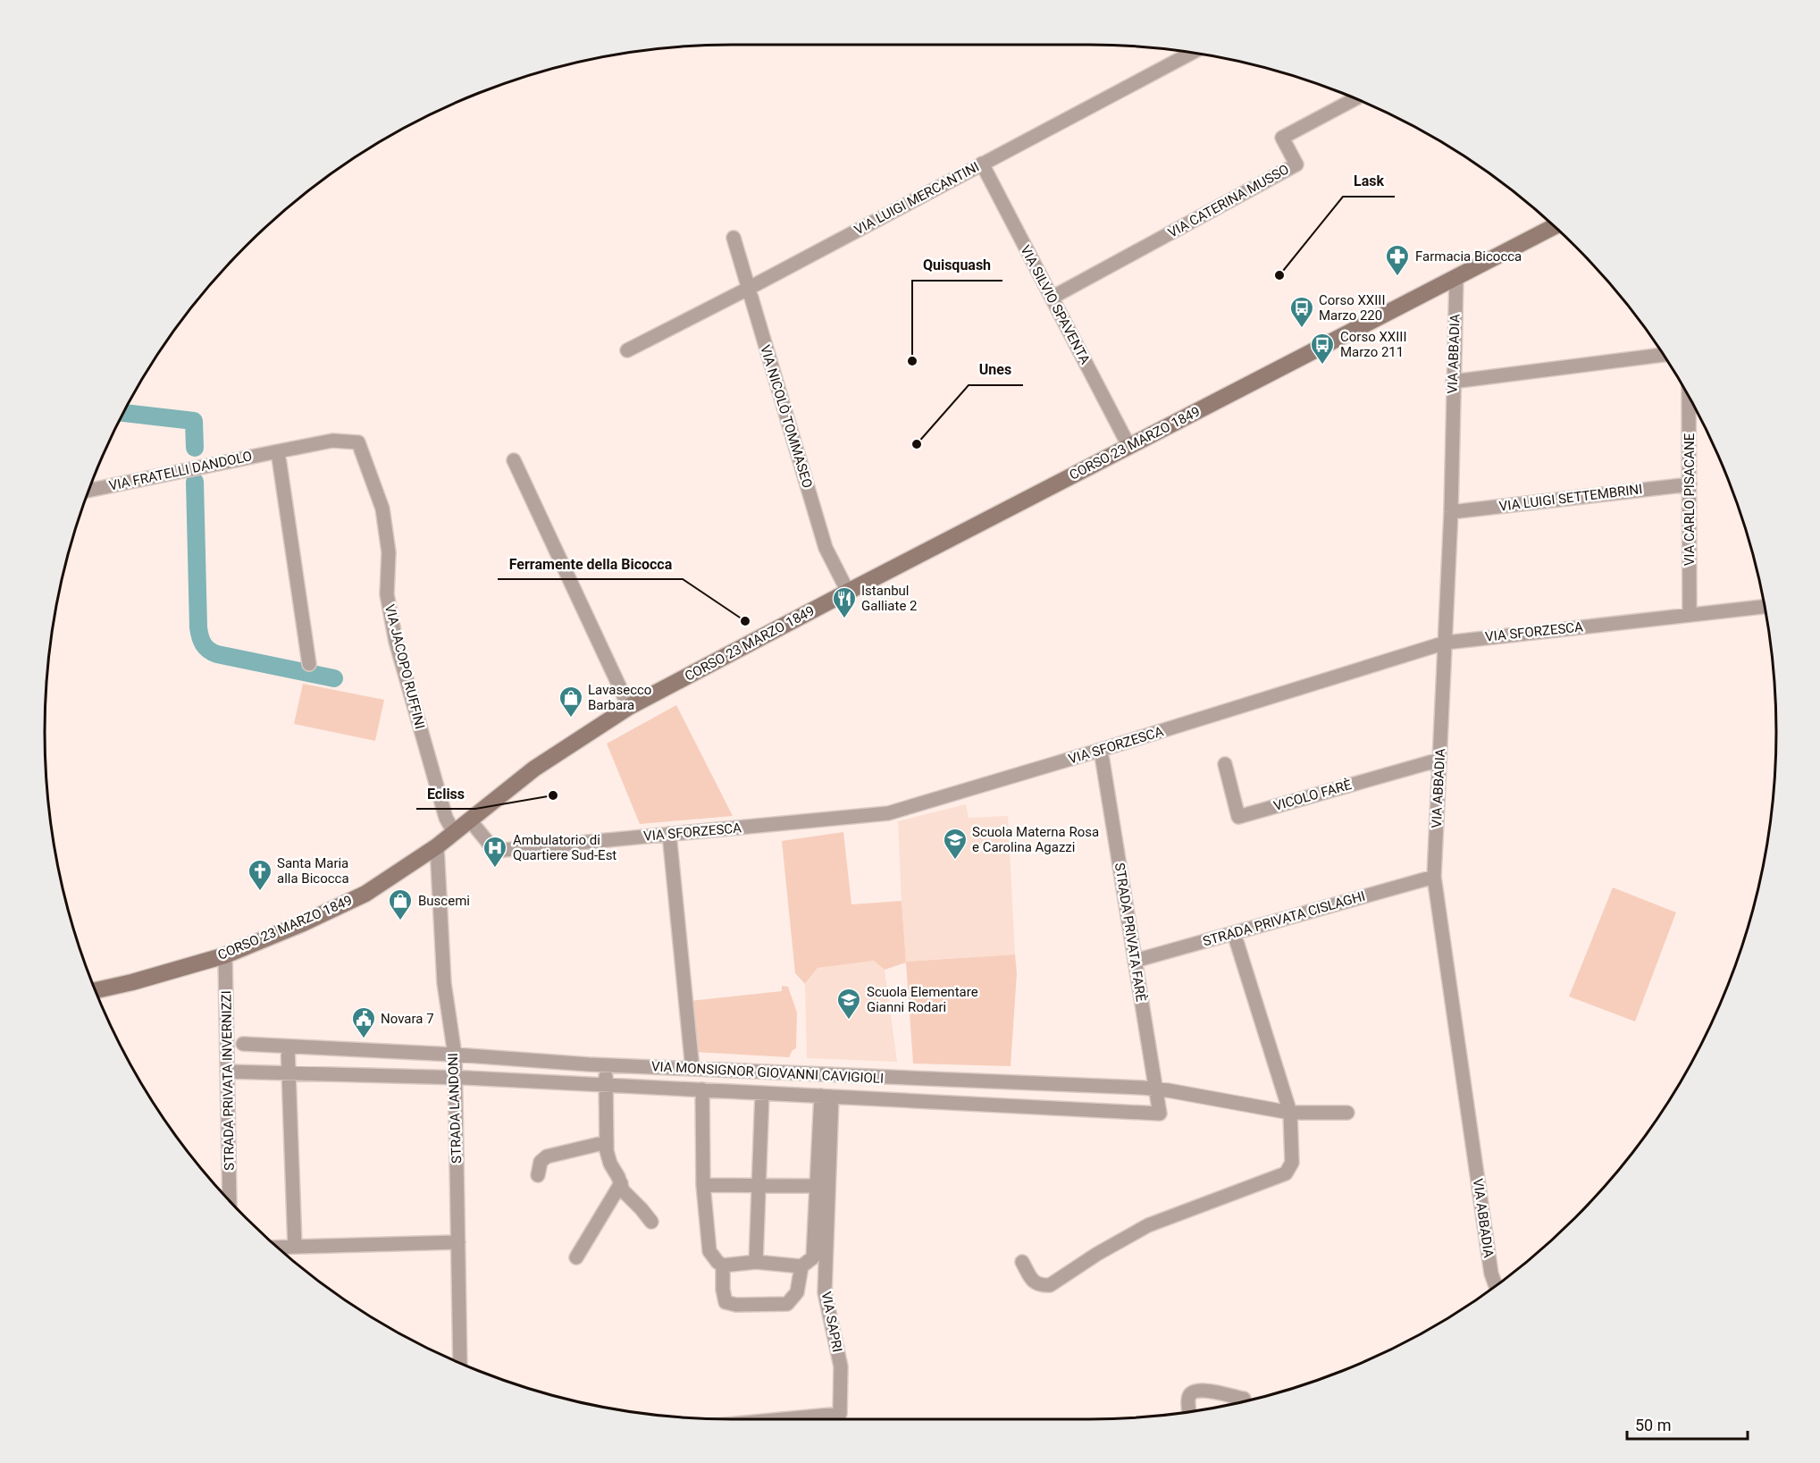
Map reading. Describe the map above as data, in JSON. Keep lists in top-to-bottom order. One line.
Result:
{"streets":{"main road":["CORSO 23 MARZO 1849"],"street":["VIA LUIGI MERCANTINI","VIA CATERINA MUSSO","VIA SILVIO SPAVENTA","VIA ABBADIA","VIA NICOLÒ TOMMASEO","VIA FRATELLI DANDOLO","VIA LUIGI SETTEMBRINI","VIA CARLO PISACANE","VIA SFORZESCA","VIA JACOPO RUFFINI","VICOLO FARÈ","STRADA PRIVATA CISLAGHI","STRADA PRIVATA FARÈ","VIA MONSIGNOR GIOVANNI CAVIGIOLI","STRADA PRIVATA INVERNIZZI","STRADA LANDONI","VIA SAPRI"]},"crossings":[["VIA LUIGI MERCANTINI","VIA SILVIO SPAVENTA"],["VIA LUIGI MERCANTINI","VIA NICOLÒ TOMMASEO"],["VIA CATERINA MUSSO","VIA SILVIO SPAVENTA"],["VIA SILVIO SPAVENTA","CORSO 23 MARZO 1849"],["VIA ABBADIA","CORSO 23 MARZO 1849"],["VIA ABBADIA","VIA LUIGI SETTEMBRINI"],["VIA ABBADIA","VIA SFORZESCA"],["VIA ABBADIA","VICOLO FARÈ"],["VIA ABBADIA","STRADA PRIVATA CISLAGHI"],["VIA NICOLÒ TOMMASEO","CORSO 23 MARZO 1849"],["CORSO 23 MARZO 1849","VIA SFORZESCA"],["CORSO 23 MARZO 1849","VIA JACOPO RUFFINI"],["CORSO 23 MARZO 1849","STRADA PRIVATA INVERNIZZI"],["CORSO 23 MARZO 1849","STRADA LANDONI"],["VIA FRATELLI DANDOLO","VIA JACOPO RUFFINI"],["VIA LUIGI SETTEMBRINI","VIA CARLO PISACANE"],["VIA CARLO PISACANE","VIA SFORZESCA"],["VIA SFORZESCA","STRADA PRIVATA FARÈ"],["STRADA PRIVATA CISLAGHI","STRADA PRIVATA FARÈ"],["STRADA PRIVATA FARÈ","VIA MONSIGNOR GIOVANNI CAVIGIOLI"],["VIA MONSIGNOR GIOVANNI CAVIGIOLI","STRADA PRIVATA INVERNIZZI"],["VIA MONSIGNOR GIOVANNI CAVIGIOLI","STRADA LANDONI"],["VIA MONSIGNOR GIOVANNI CAVIGIOLI","VIA SAPRI"]],"places":{"other":["Lask","Quisquash","Unes","Ferramente della Bicocca","Ecliss"],"pharmacy":["Farmacia Bicocca"],"bus stop":["Corso XXIII Marzo 220","Corso XXIII Marzo 211"],"restaurant":["Istanbul Galliate 2"],"shop":["Lavasecco Barbara","Buscemi"],"school or university":["Scuola Materna Rosa e Carolina Agazzi","Scuola Elementare Gianni Rodari"],"hospital":["Ambulatorio di Quartiere Sud-Est"],"church":["Santa Maria alla Bicocca"],"public building":["Novara 7"]},"scale_bar":"50 m"}
